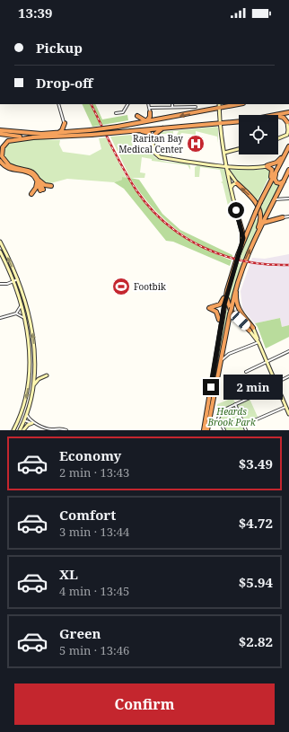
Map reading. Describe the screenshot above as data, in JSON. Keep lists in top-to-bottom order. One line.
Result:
{"parks":["Heards Brook Park"],"places":{"hospital":["Raritan Bay Medical Center"],"sports":["Footbik"]},"page":{"status":"13:39","banner":["Pickup","Drop-off"],"bubble":"2 min","list":[{"name":"Economy","note":"2 min · 13:43","value":"$3.49"},{"name":"Comfort","note":"3 min · 13:44","value":"$4.72"},{"name":"XL","note":"4 min · 13:45","value":"$5.94"},{"name":"Green","note":"5 min · 13:46","value":"$2.82"}],"buttons":"Confirm"}}
